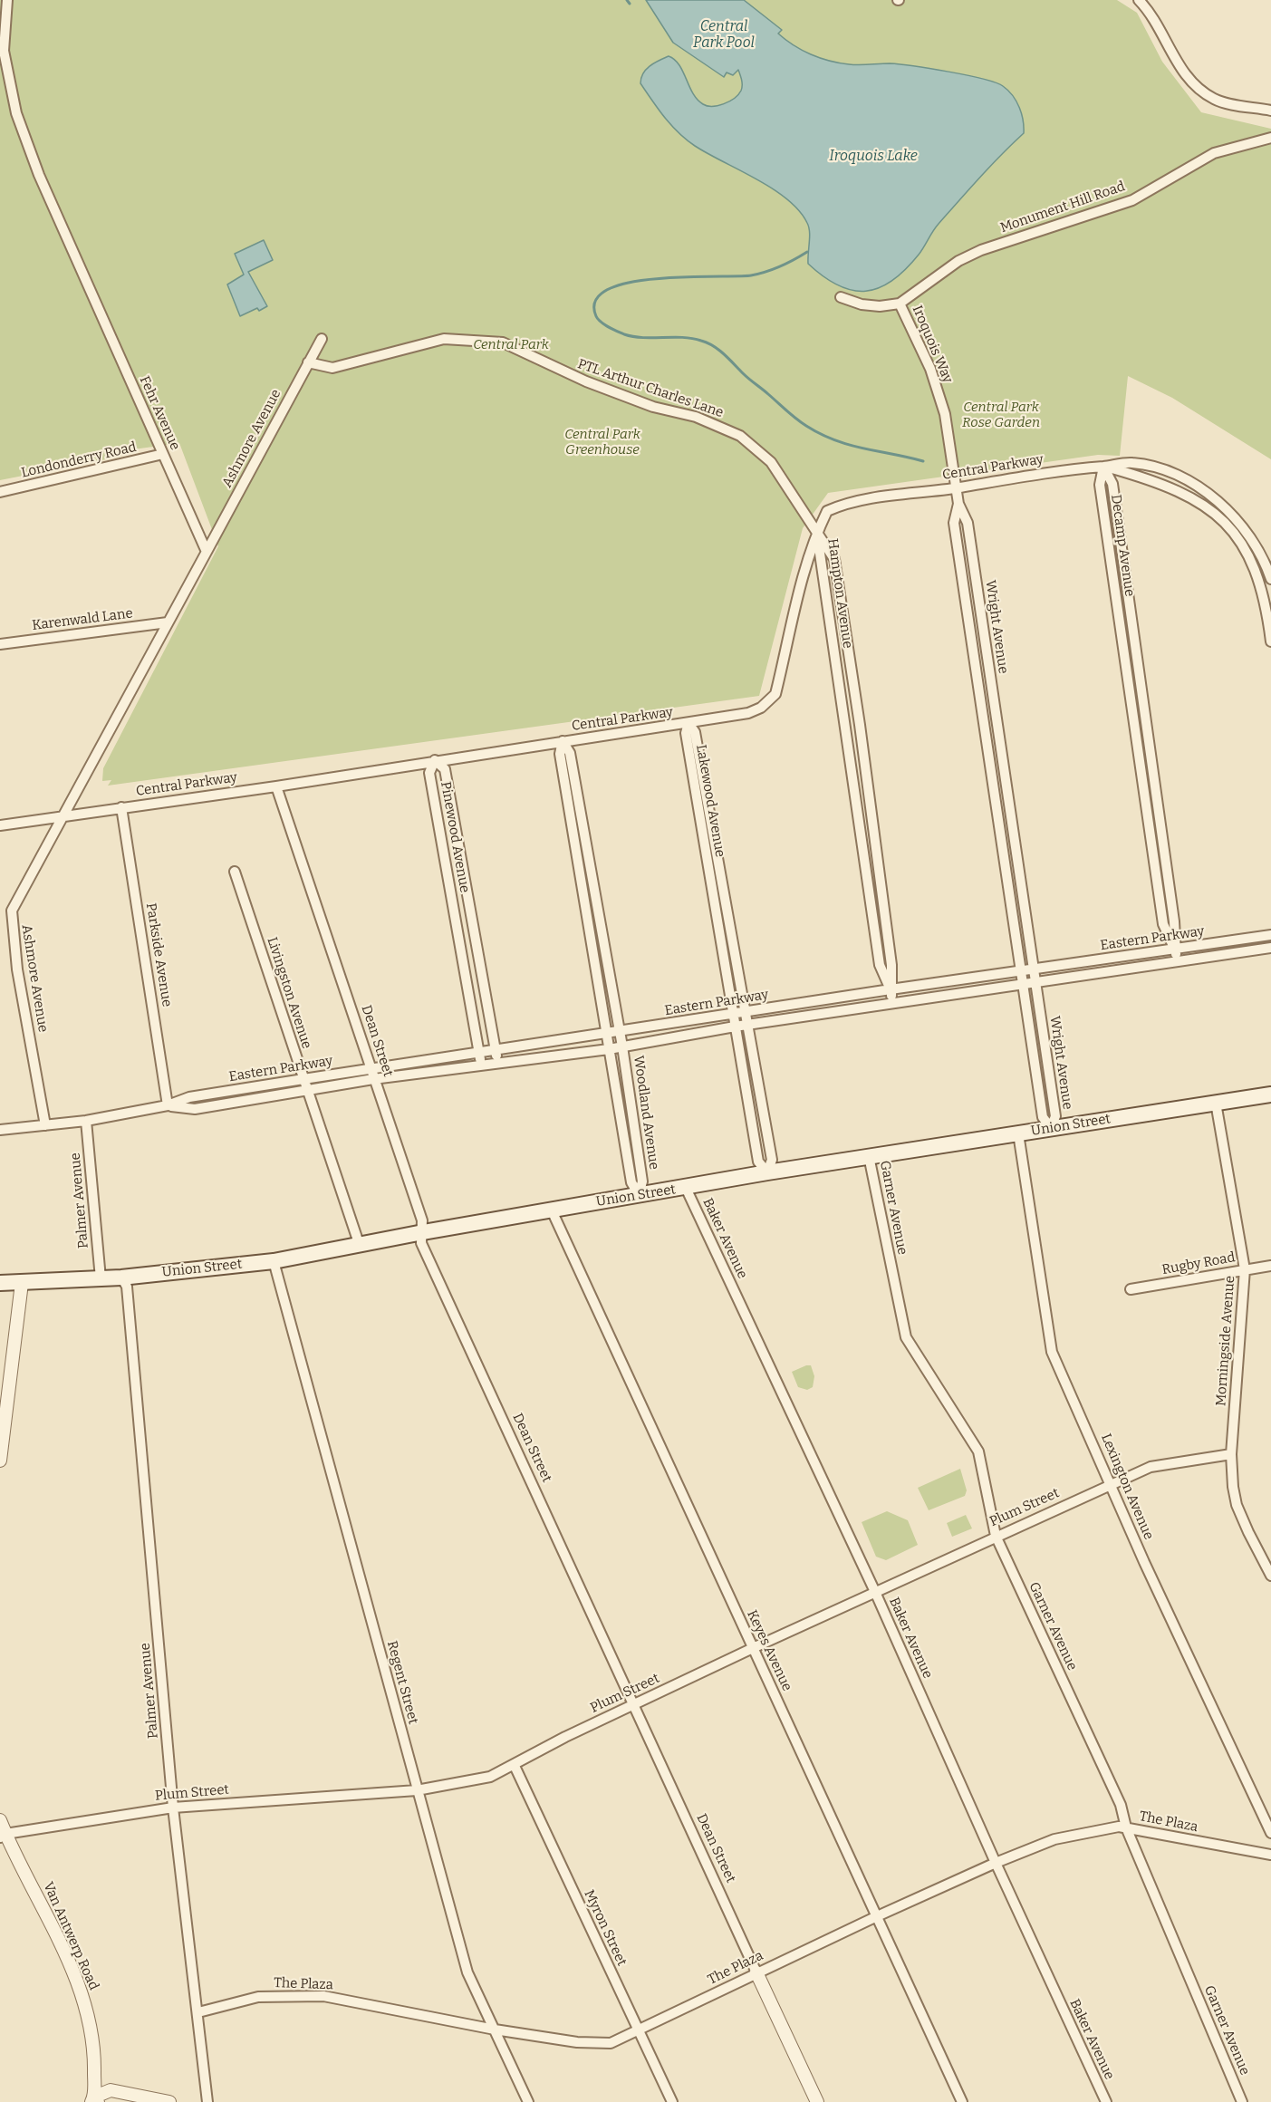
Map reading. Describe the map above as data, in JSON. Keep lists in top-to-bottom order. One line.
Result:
{"streets":{"main road":["Union Street"],"street":["Monument Hill Road","Iroquois Way","PTL Arthur Charles Lane","Fehr Avenue","Ashmore Avenue","Londonderry Road","Central Parkway","Decamp Avenue","Hampton Avenue","Karenwald Lane","Wright Avenue","Lakewood Avenue","Pinewood Avenue","Eastern Parkway","Parkside Avenue","Livingston Avenue","Dean Street","Woodland Avenue","Palmer Avenue","Garner Avenue","Baker Avenue","Rugby Road","Morningside Avenue","Lexington Avenue","Plum Street","Keyes Avenue","Regent Street","The Plaza","Myron Street","Van Antwerp Road"]},"crossings":[["Monument Hill Road","Iroquois Way"],["Iroquois Way","Central Parkway"],["Iroquois Way","Wright Avenue"],["PTL Arthur Charles Lane","Ashmore Avenue"],["PTL Arthur Charles Lane","Central Parkway"],["PTL Arthur Charles Lane","Hampton Avenue"],["Fehr Avenue","Ashmore Avenue"],["Fehr Avenue","Londonderry Road"],["Ashmore Avenue","Central Parkway"],["Ashmore Avenue","Eastern Parkway"],["Central Parkway","Decamp Avenue"],["Central Parkway","Hampton Avenue"],["Central Parkway","Wright Avenue"],["Central Parkway","Lakewood Avenue"],["Central Parkway","Pinewood Avenue"],["Central Parkway","Parkside Avenue"],["Central Parkway","Dean Street"],["Central Parkway","Woodland Avenue"],["Decamp Avenue","Eastern Parkway"],["Hampton Avenue","Eastern Parkway"],["Wright Avenue","Eastern Parkway"],["Wright Avenue","Union Street"],["Lakewood Avenue","Eastern Parkway"],["Lakewood Avenue","Union Street"],["Pinewood Avenue","Eastern Parkway"],["Eastern Parkway","Parkside Avenue"],["Eastern Parkway","Livingston Avenue"],["Eastern Parkway","Dean Street"],["Eastern Parkway","Woodland Avenue"],["Eastern Parkway","Palmer Avenue"],["Livingston Avenue","Union Street"],["Dean Street","Union Street"],["Dean Street","Plum Street"],["Dean Street","The Plaza"],["Woodland Avenue","Union Street"],["Union Street","Palmer Avenue"],["Union Street","Garner Avenue"],["Union Street","Baker Avenue"],["Union Street","Morningside Avenue"],["Union Street","Lexington Avenue"],["Union Street","Keyes Avenue"],["Union Street","Regent Street"],["Palmer Avenue","Plum Street"],["Palmer Avenue","The Plaza"],["Garner Avenue","Plum Street"],["Garner Avenue","The Plaza"],["Baker Avenue","Plum Street"],["Baker Avenue","The Plaza"],["Rugby Road","Morningside Avenue"],["Morningside Avenue","Plum Street"],["Lexington Avenue","Plum Street"],["Plum Street","Keyes Avenue"],["Plum Street","Regent Street"],["Plum Street","Myron Street"],["Plum Street","Van Antwerp Road"],["Keyes Avenue","The Plaza"],["Regent Street","The Plaza"],["The Plaza","Myron Street"]],"water":["Central Park Pool","Iroquois Lake"],"parks":["Central Park","Central Park Rose Garden","Central Park Greenhouse"]}
